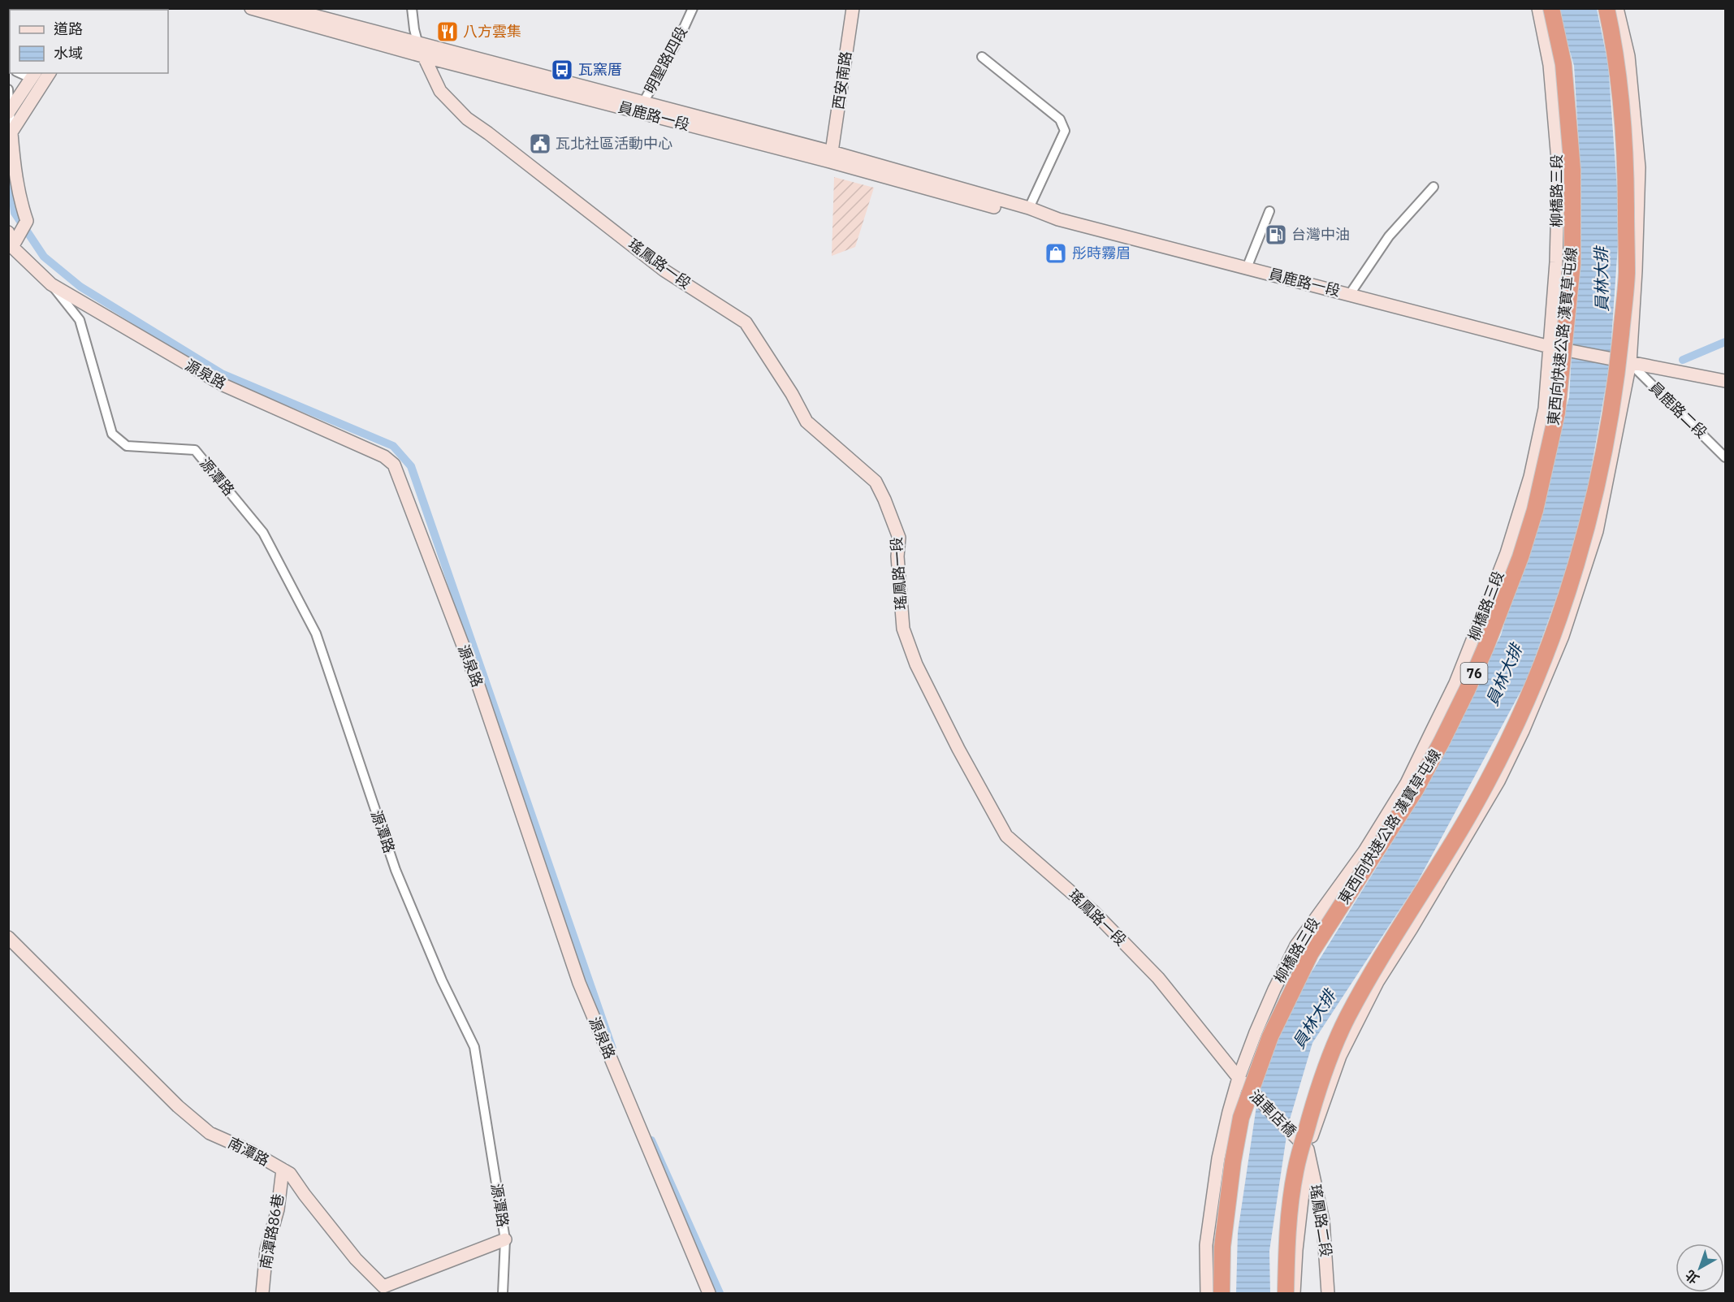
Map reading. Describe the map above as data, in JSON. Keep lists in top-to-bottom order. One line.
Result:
{"streets":{"highway":["東西向快速公路 漢寶草屯線","76"],"main road":["西安南路","員鹿路一段","柳橋路三段","瑤鳳路一段","源泉路","油車店橋","南潭路","瑤鳳路二段","南潭路86巷"],"street":["明聖路四段","員鹿路二段","源潭路"]},"crossings":[["明聖路四段","員鹿路一段"],["西安南路","員鹿路一段"],["員鹿路一段","柳橋路三段"],["員鹿路一段","瑤鳳路一段"],["員鹿路一段","員鹿路二段"],["柳橋路三段","瑤鳳路一段"],["柳橋路三段","油車店橋"],["瑤鳳路一段","油車店橋"],["源泉路","源潭路"],["源潭路","南潭路"],["油車店橋","瑤鳳路二段"],["南潭路","南潭路86巷"]],"water":["員林大排"],"places":{"restaurant":["八方雲集"],"bus stop":["瓦窯厝"],"public building":["瓦北社區活動中心"],"fuel station":["台灣中油"],"shop":["彤時霧眉"]},"legend":["道路","水域"],"north":"bottom left"}
